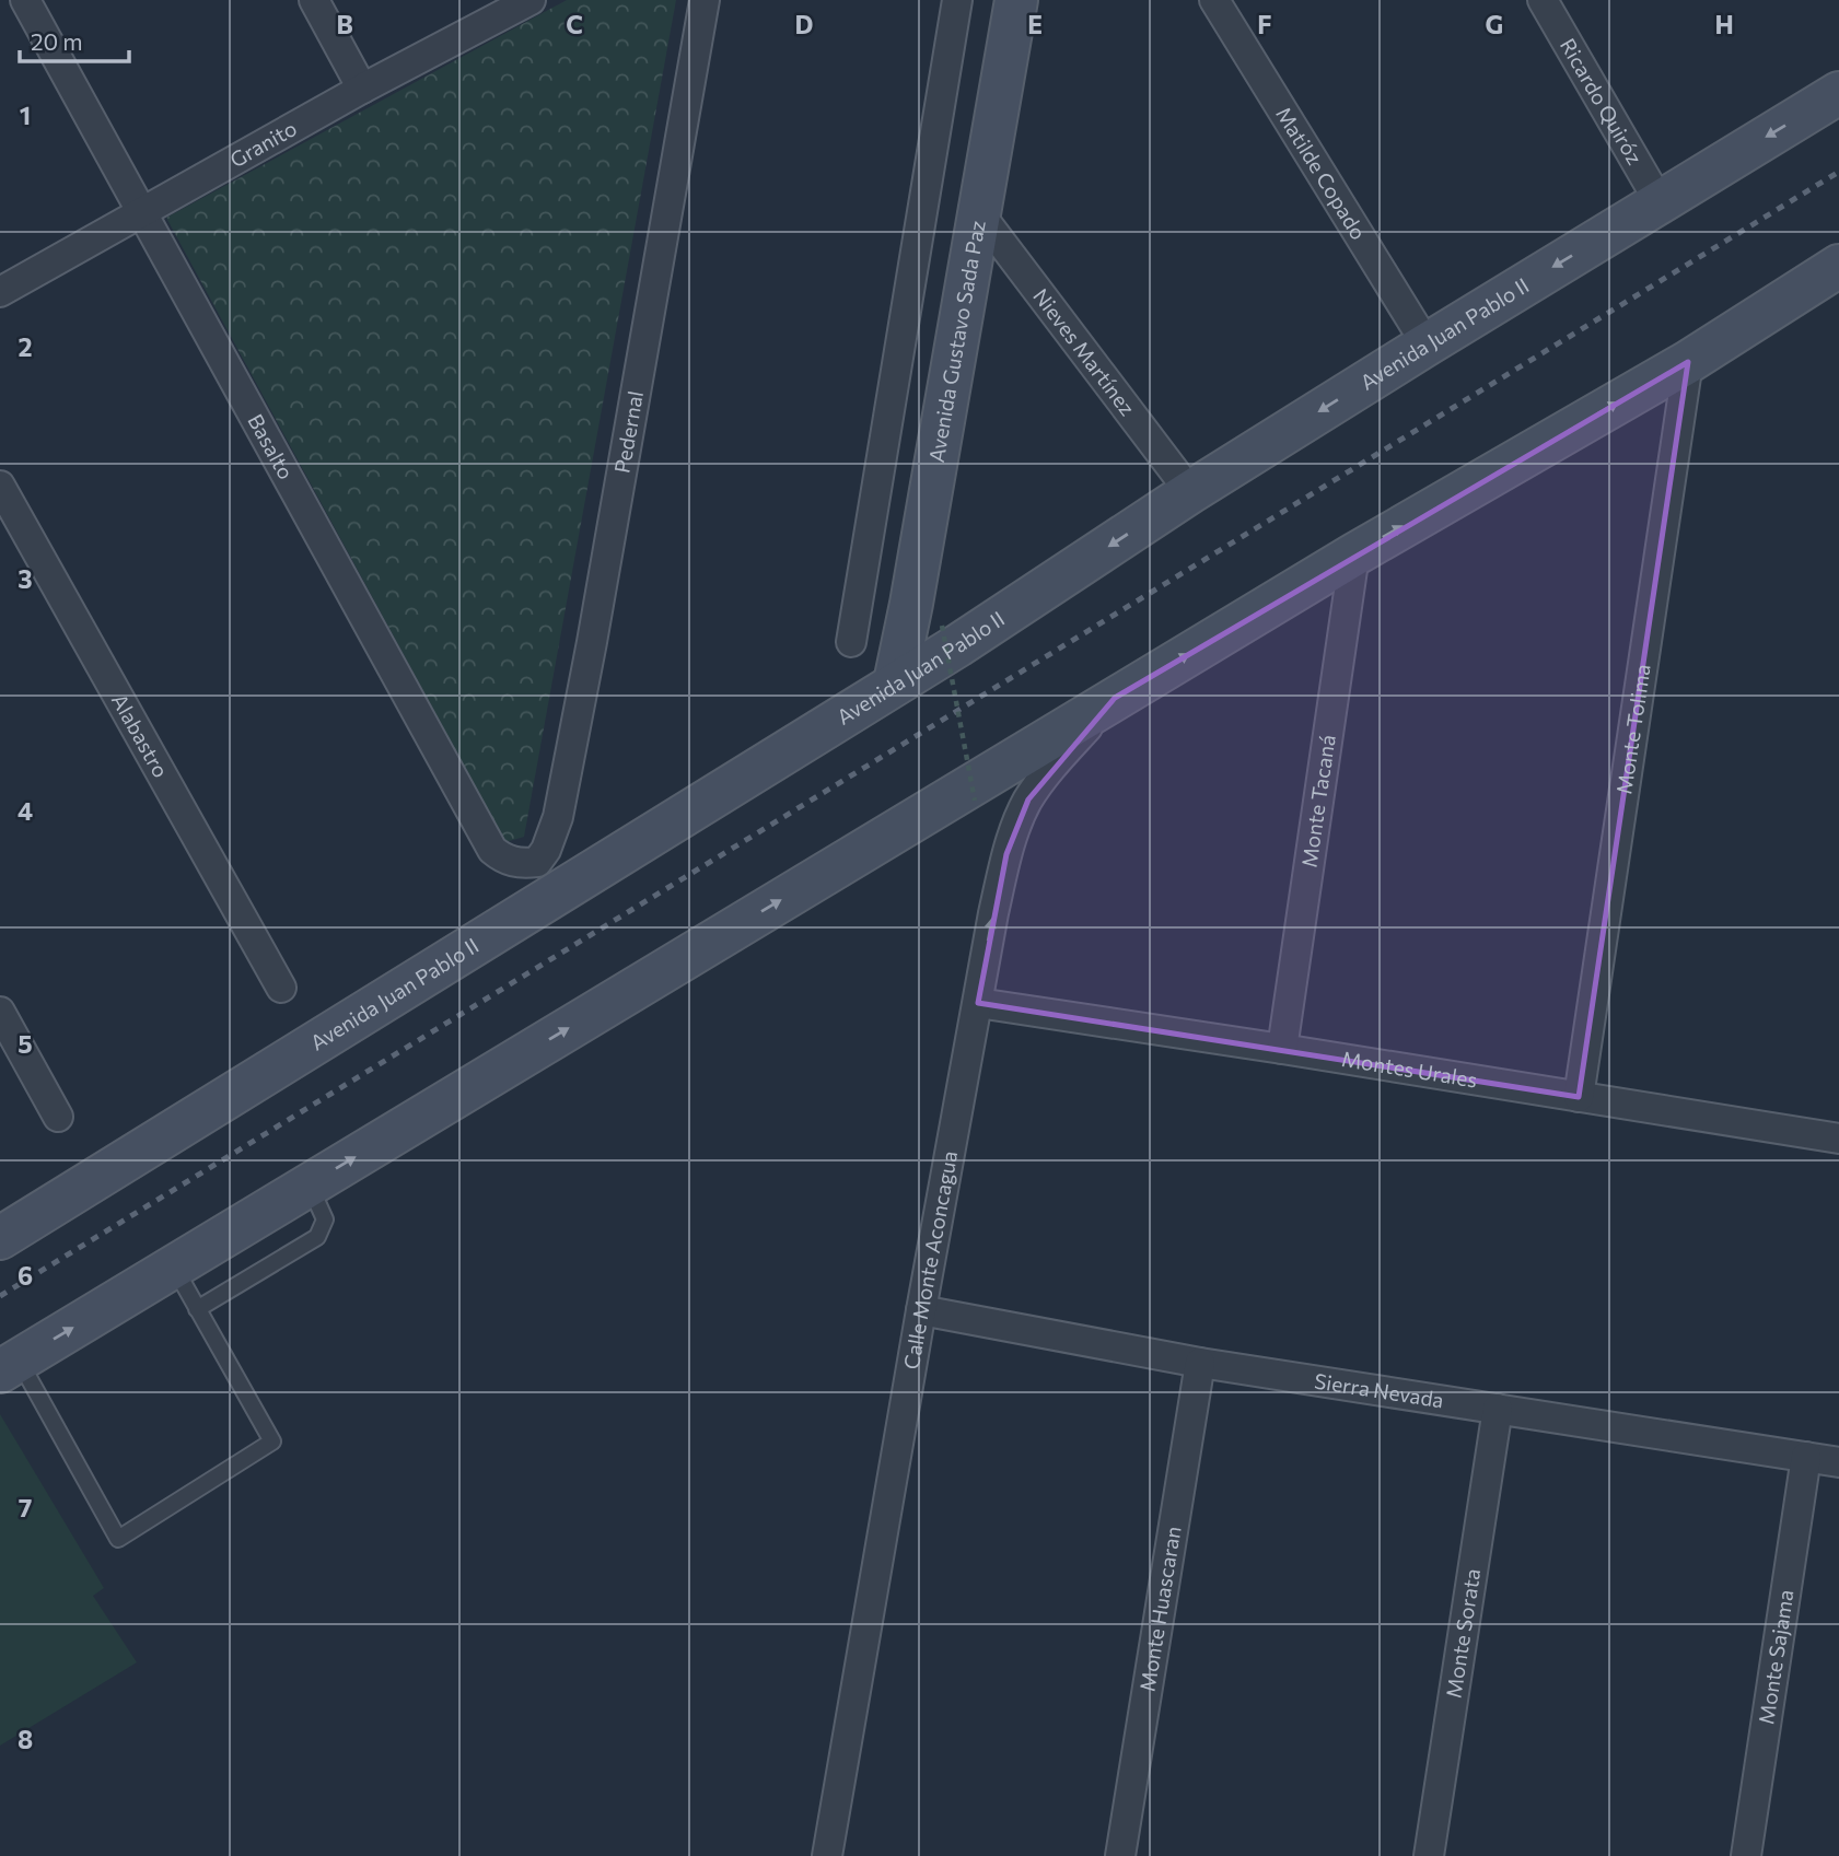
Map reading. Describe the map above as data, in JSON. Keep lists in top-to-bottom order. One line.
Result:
{"streets":{"main road":["Avenida Juan Pablo II","Avenida Gustavo Sada Paz"],"street":["Ricardo Quiróz","Granito","Matilde Copado","Nieves Martínez","Pedernal","Basalto","Monte Tolima","Alabastro","Monte Tacaná","Montes Urales","Calle Monte Aconcagua","Sierra Nevada","Monte Huascaran","Monte Sorata","Monte Sajama"]},"crossings":[["Ricardo Quiróz","Avenida Juan Pablo II"],["Granito","Basalto"],["Matilde Copado","Avenida Juan Pablo II"],["Avenida Juan Pablo II","Avenida Gustavo Sada Paz"],["Avenida Juan Pablo II","Nieves Martínez"],["Avenida Gustavo Sada Paz","Nieves Martínez"],["Pedernal","Basalto"],["Monte Tolima","Montes Urales"],["Monte Tacaná","Montes Urales"],["Montes Urales","Calle Monte Aconcagua"],["Calle Monte Aconcagua","Sierra Nevada"],["Sierra Nevada","Monte Huascaran"],["Sierra Nevada","Monte Sorata"],["Sierra Nevada","Monte Sajama"]],"scale_bar":"20 m","grid":{"columns":["B","C","D","E","F","G","H"],"rows":["1","2","3","4","5","6","7","8"]}}
